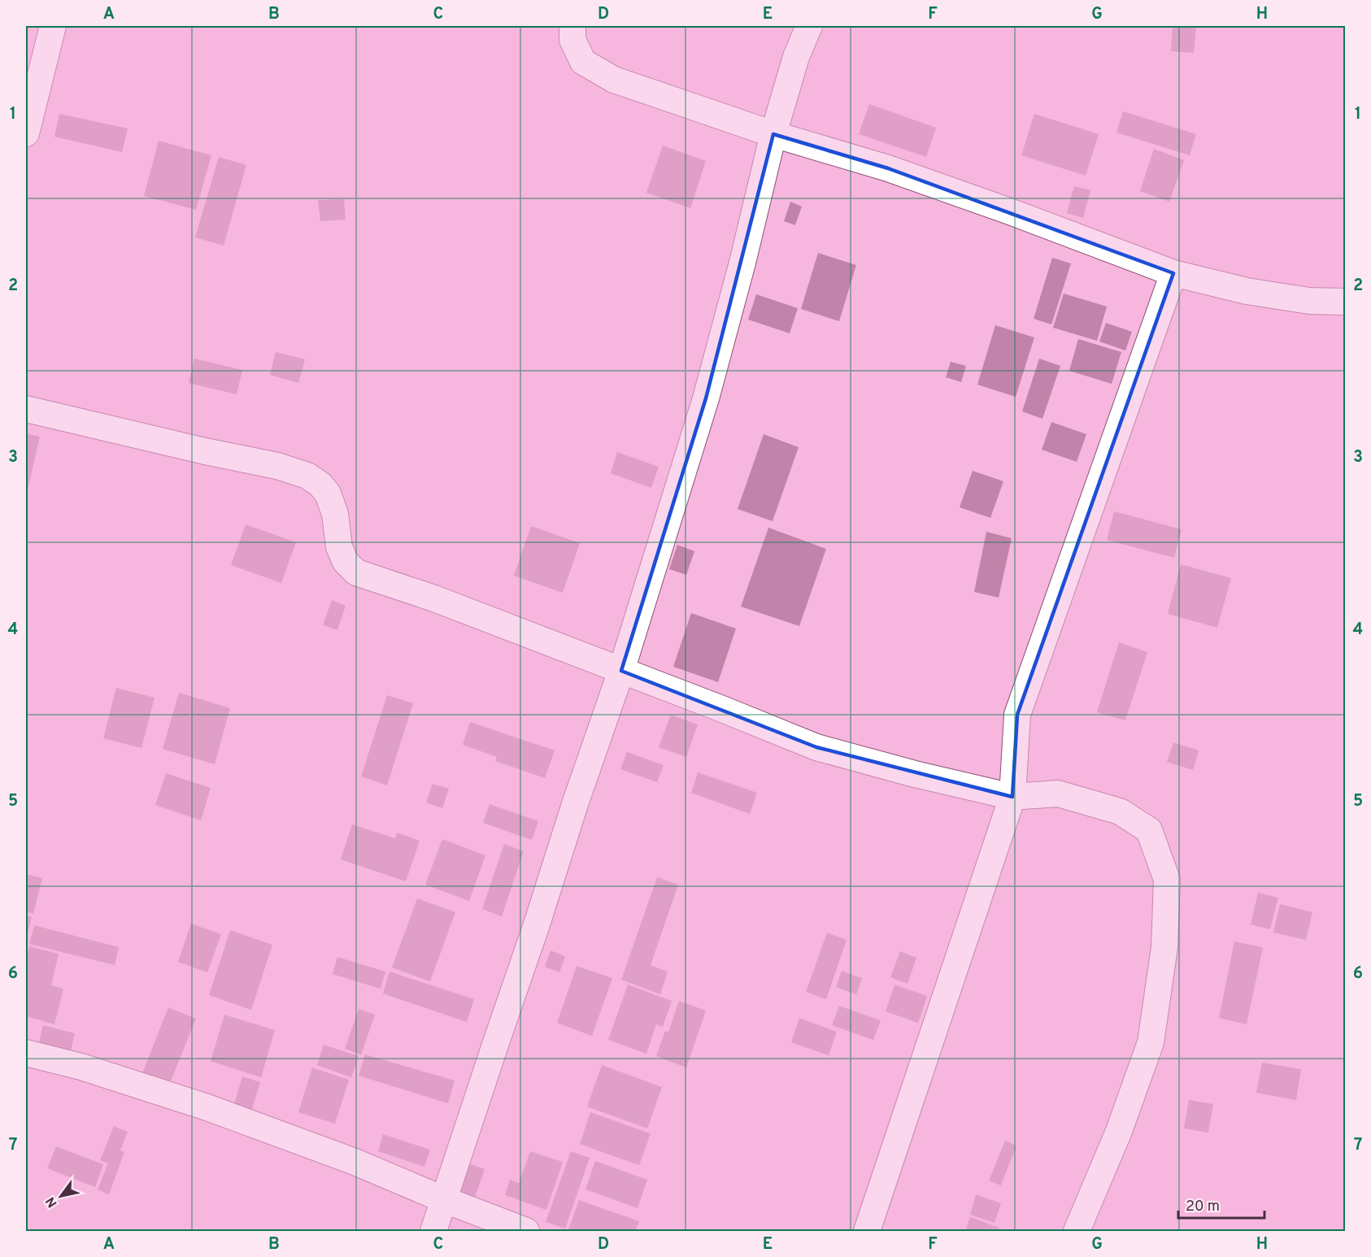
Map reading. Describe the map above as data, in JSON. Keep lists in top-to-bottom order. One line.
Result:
{"scale_bar":"20 m","north":"bottom left","grid":{"columns":["A","B","C","D","E","F","G","H"],"rows":["1","2","3","4","5","6","7"]}}
